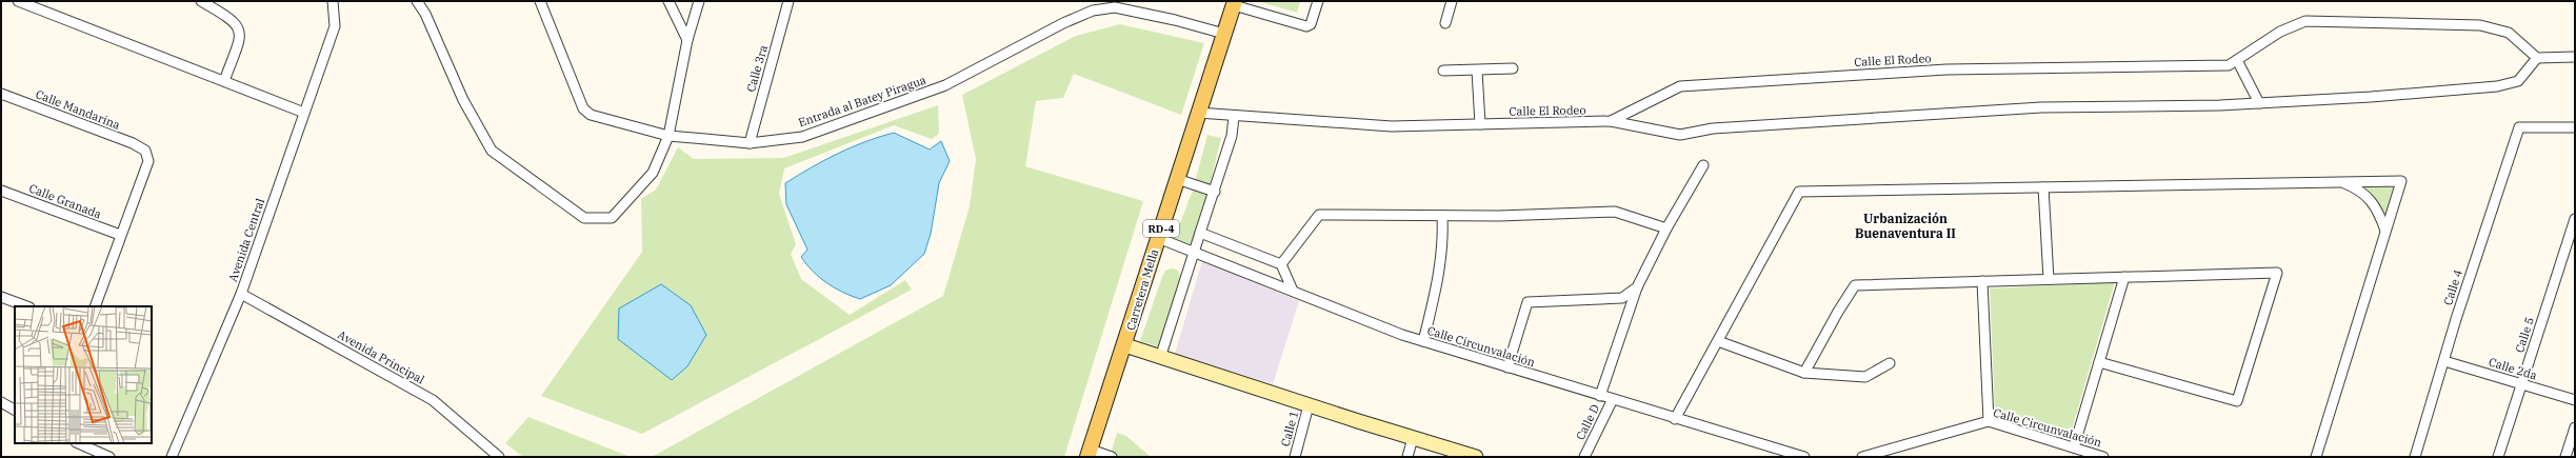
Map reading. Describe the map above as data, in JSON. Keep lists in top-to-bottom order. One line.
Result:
{"streets":{"main road":["RD-4","Carretera Mella"],"street":["Calle El Rodeo","Calle 3ra","Entrada al Batey Piragua","Calle Mandarina","Calle Granada","Avenida Central","Calle 4","Calle 5","Calle Circunvalación","Avenida Principal","Calle 2da","Calle D","Calle 1"]},"crossings":[["Calle El Rodeo","Carretera Mella"],["Calle 3ra","Entrada al Batey Piragua"],["Entrada al Batey Piragua","Carretera Mella"],["Calle Mandarina","Calle Granada"],["Avenida Central","Avenida Principal"],["Calle 4","Calle 2da"],["Carretera Mella","Calle Circunvalación"],["Calle 5","Calle 2da"],["Calle Circunvalación","Calle D"]],"districts":["Urbanización Buenaventura II"]}
